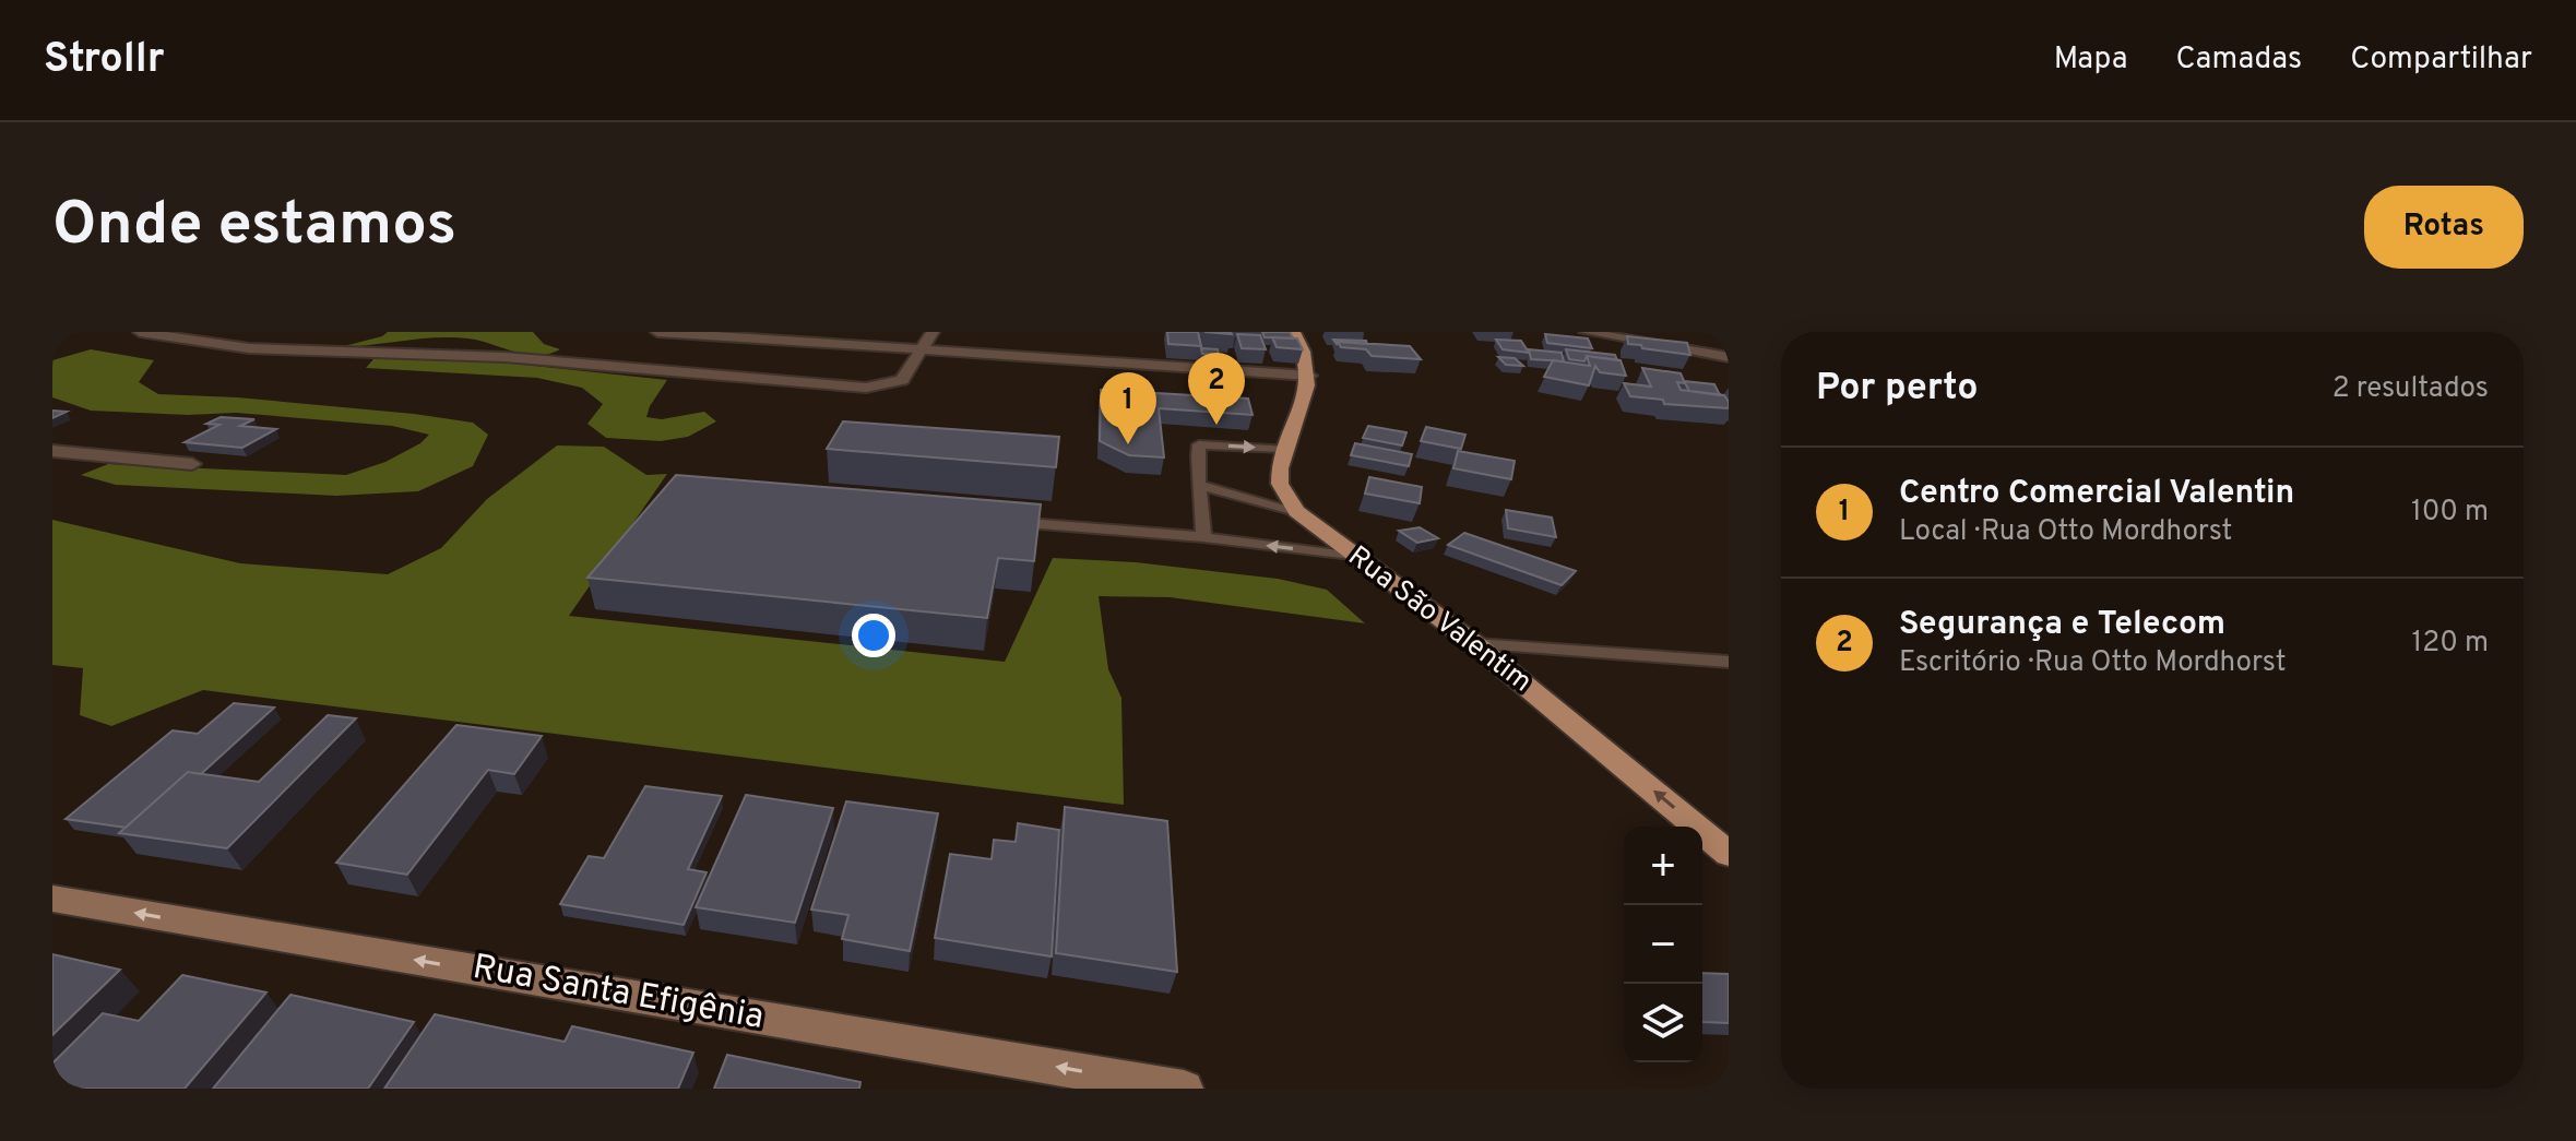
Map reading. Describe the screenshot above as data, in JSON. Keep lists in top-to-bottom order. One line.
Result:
{"streets":{"main road":["Rua São Valentim"],"street":["Rua Santa Efigênia"]},"one_way":["Rua São Valentim","Rua Santa Efigênia"],"page":{"header":"Strollr","nav":["Mapa","Camadas","Compartilhar"],"buttons":"Rotas","title":"Onde estamos","heading":["Por perto","2 resultados"],"pins":["2","1"],"list":[{"mark":"1","name":"Centro Comercial Valentin","note":"Local · Rua Otto Mordhorst","value":"100 m"},{"mark":"2","name":"Segurança e Telecom","note":"Escritório · Rua Otto Mordhorst","value":"120 m"}],"map_buttons":["+","−"]}}
